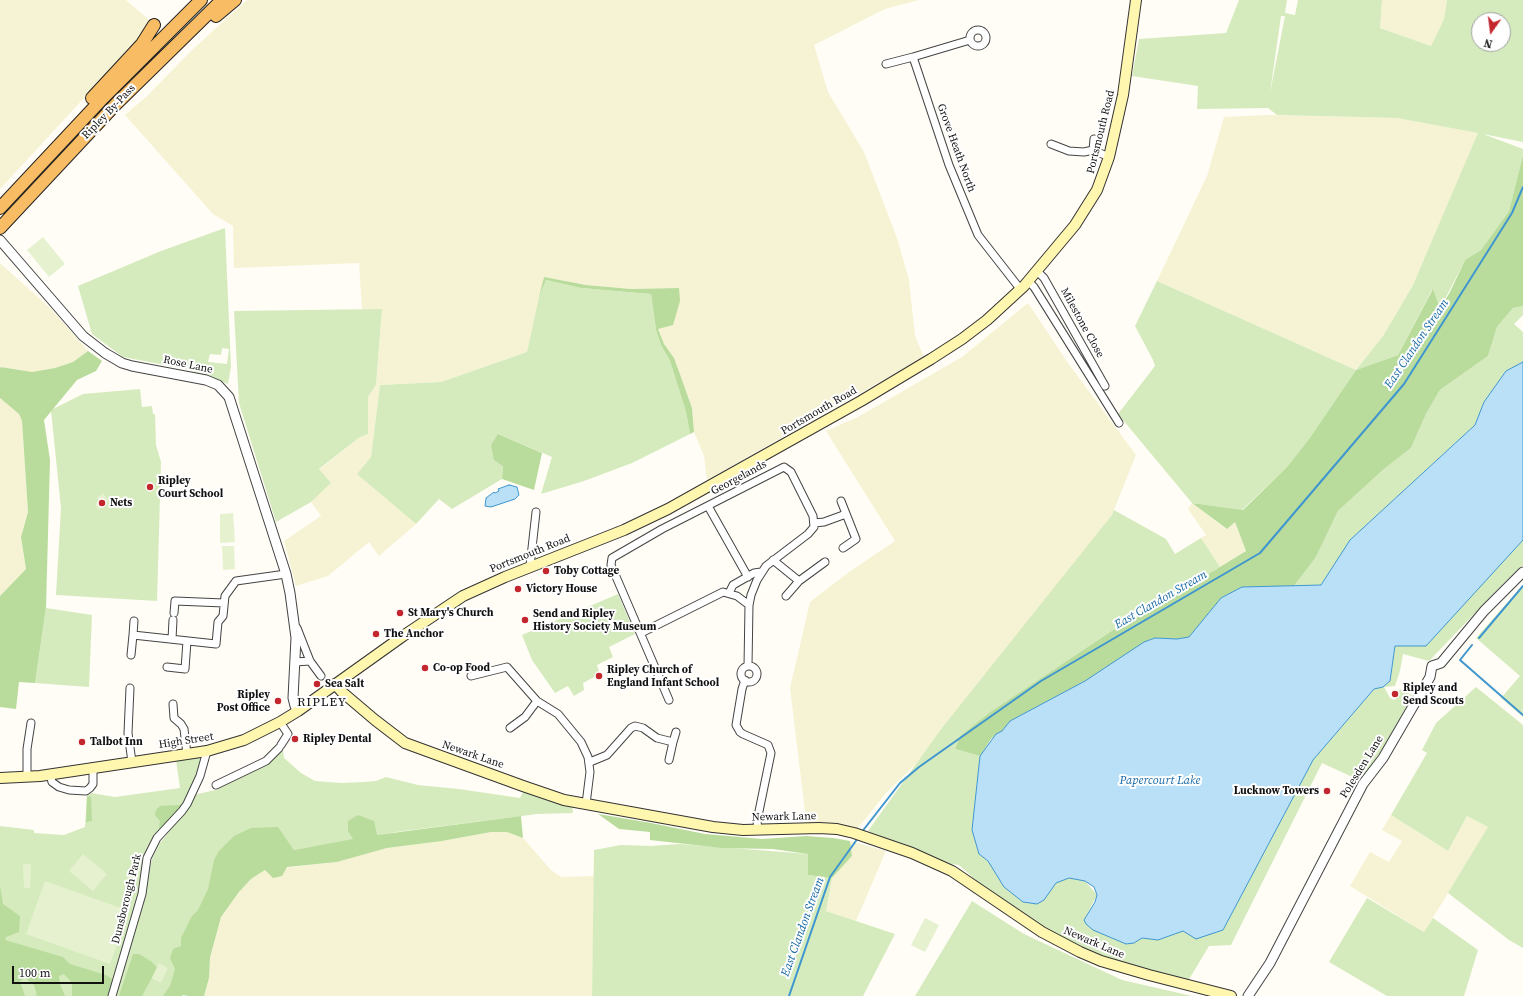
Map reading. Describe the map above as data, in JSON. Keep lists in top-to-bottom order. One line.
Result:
{"streets":{"highway":["Ripley By-Pass"],"main road":["Portsmouth Road","High Street","Newark Lane"],"street":["Grove Heath North","Milestone Close","Rose Lane","Georgelands","Polesden Lane","Dunsborough Park"]},"crossings":[["Portsmouth Road","Grove Heath North"],["Portsmouth Road","Milestone Close"],["Portsmouth Road","High Street"],["Portsmouth Road","Newark Lane"],["Rose Lane","High Street"],["High Street","Newark Lane"],["High Street","Dunsborough Park"]],"districts":["RIPLEY"],"water":["East Clandon Stream","Papercourt Lake"],"places":["Ripley Court School","Nets","Toby Cottage","Victory House","St Mary's Church","Send and Ripley History Society Museum","The Anchor","Co-op Food","Ripley Church of England Infant School","Sea Salt","Ripley and Send Scouts","Ripley Post Office","Ripley Dental","Talbot Inn","Lucknow Towers"],"scale_bar":"100 m","north":"bottom"}
